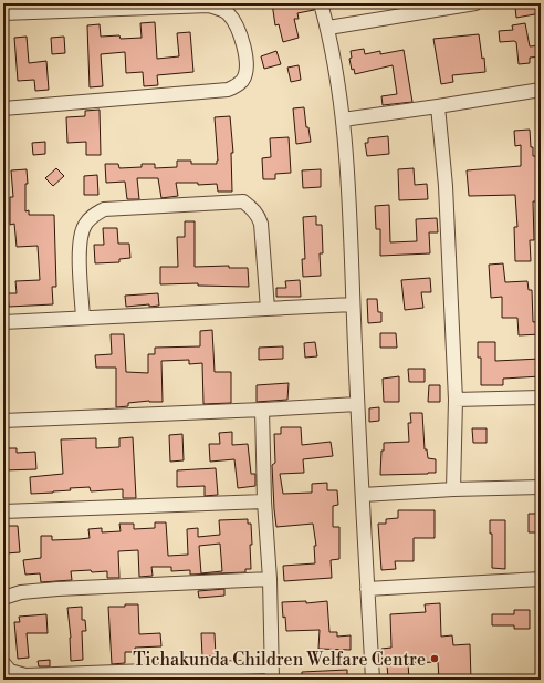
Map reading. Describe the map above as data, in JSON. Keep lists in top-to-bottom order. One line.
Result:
{"places":["Tichakunda Children Welfare Centre"]}
